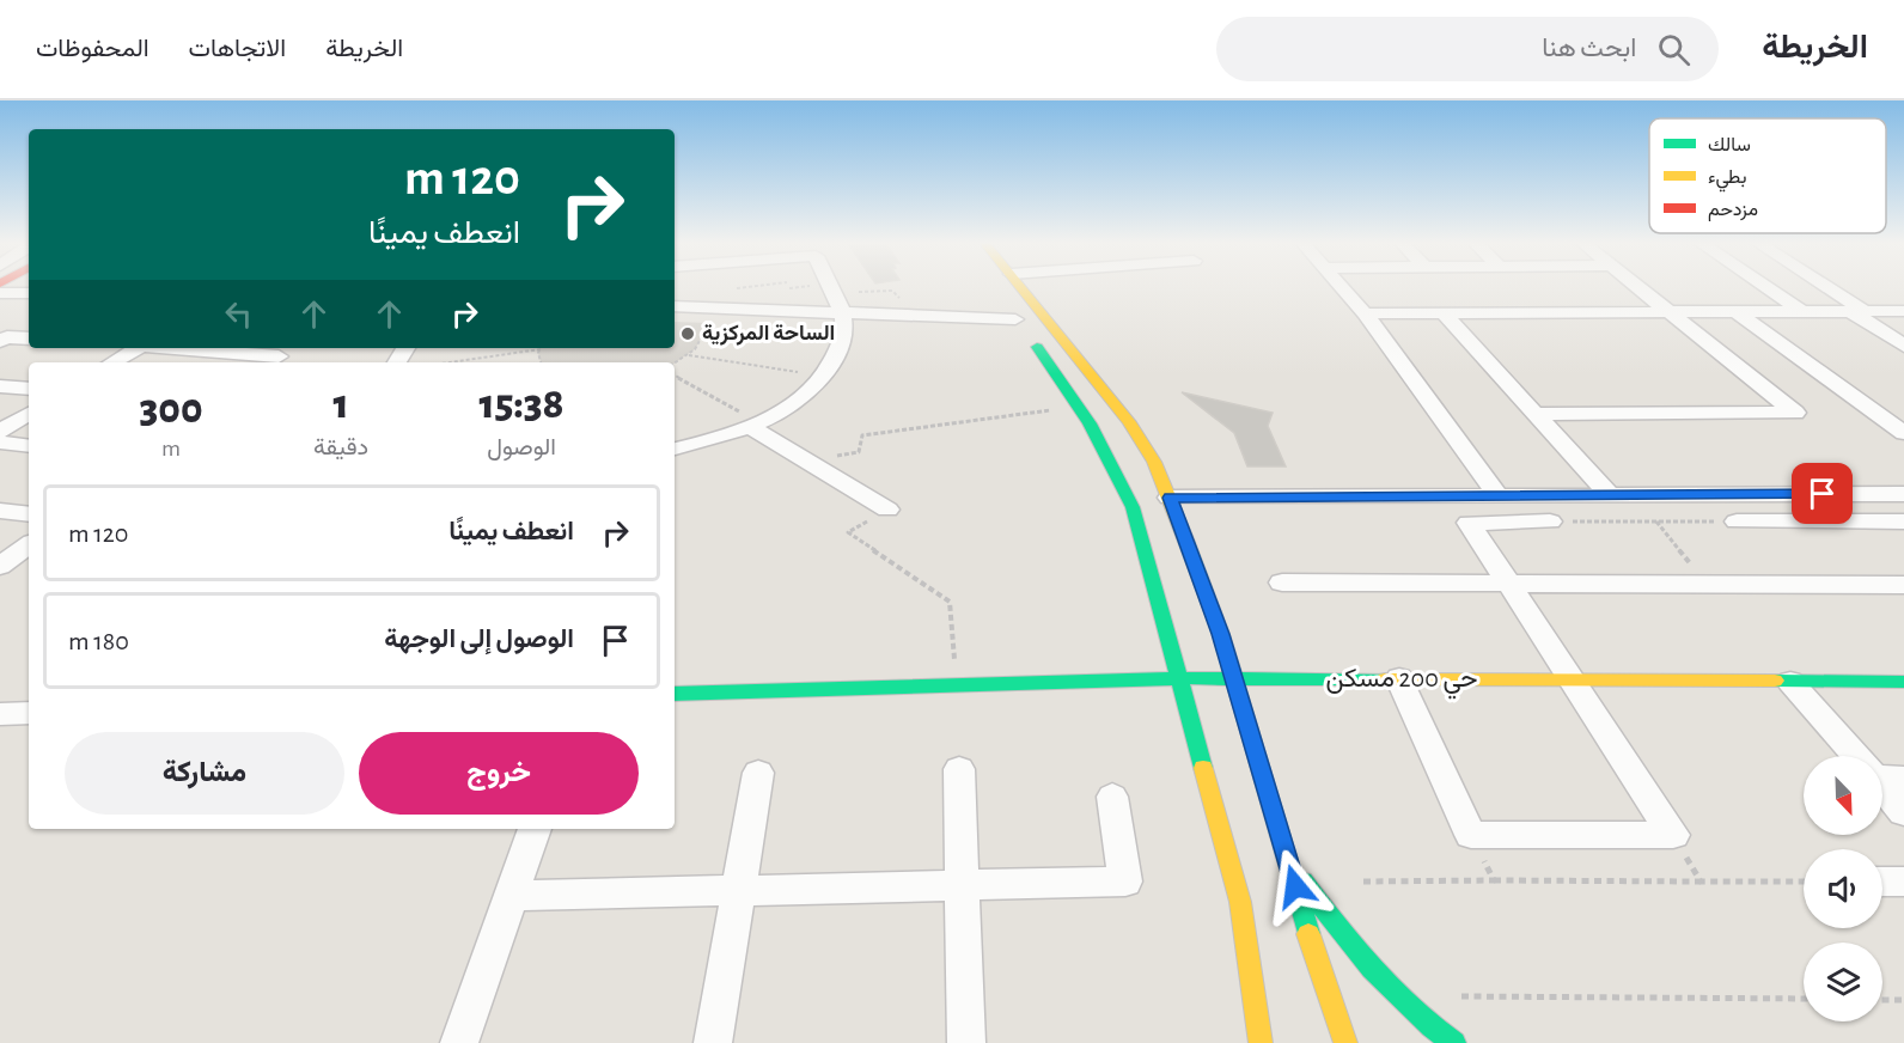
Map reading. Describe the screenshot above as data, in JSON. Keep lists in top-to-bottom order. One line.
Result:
{"streets":{"main road":["حي 200 مسكن"]},"places":["الساحة المركزية"],"legend":["سالك","بطيء","مزدحم"],"north":"bottom right","page":{"header":"الخريطة","search":"ابحث هنا","nav":["الخريطة","الاتجاهات","المحفوظات"],"turn":["120 m","انعطف يمينًا"],"eta":["15:38","الوصول","1","دقيقة","300","m"],"list":[{"name":"انعطف يمينًا","value":"120 m"},{"name":"الوصول إلى الوجهة","value":"180 m"}],"buttons":["خروج","مشاركة"]}}
